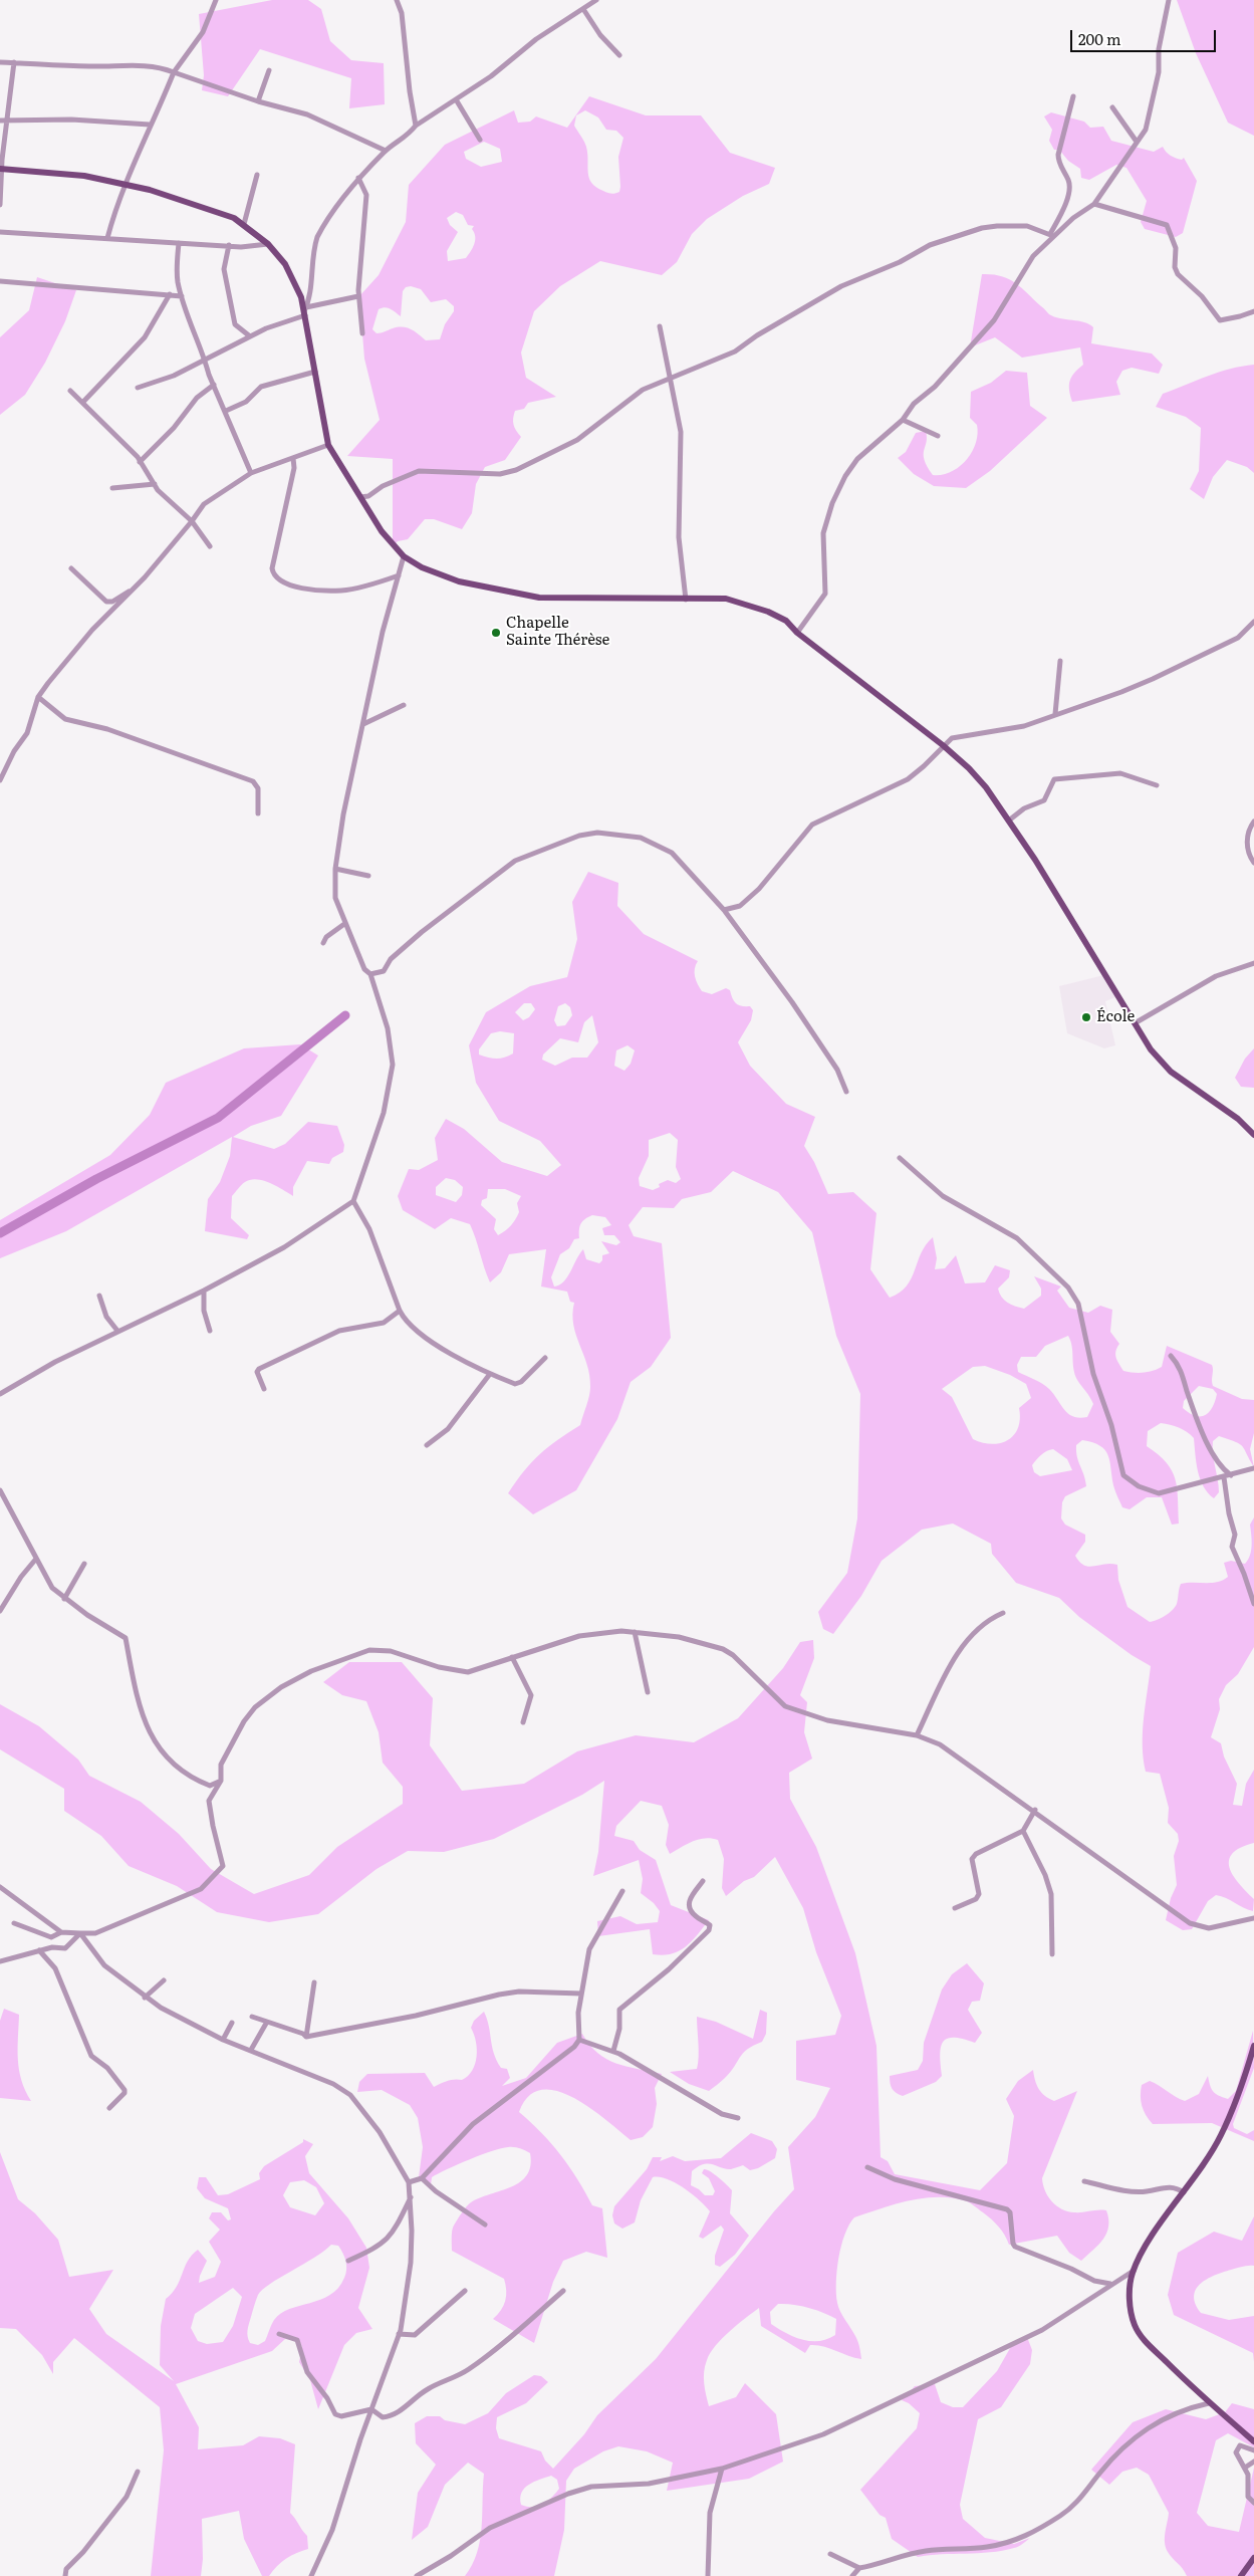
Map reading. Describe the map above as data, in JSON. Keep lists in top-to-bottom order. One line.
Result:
{"places":["Chapelle Sainte Thérèse","École"],"scale_bar":"200 m"}
